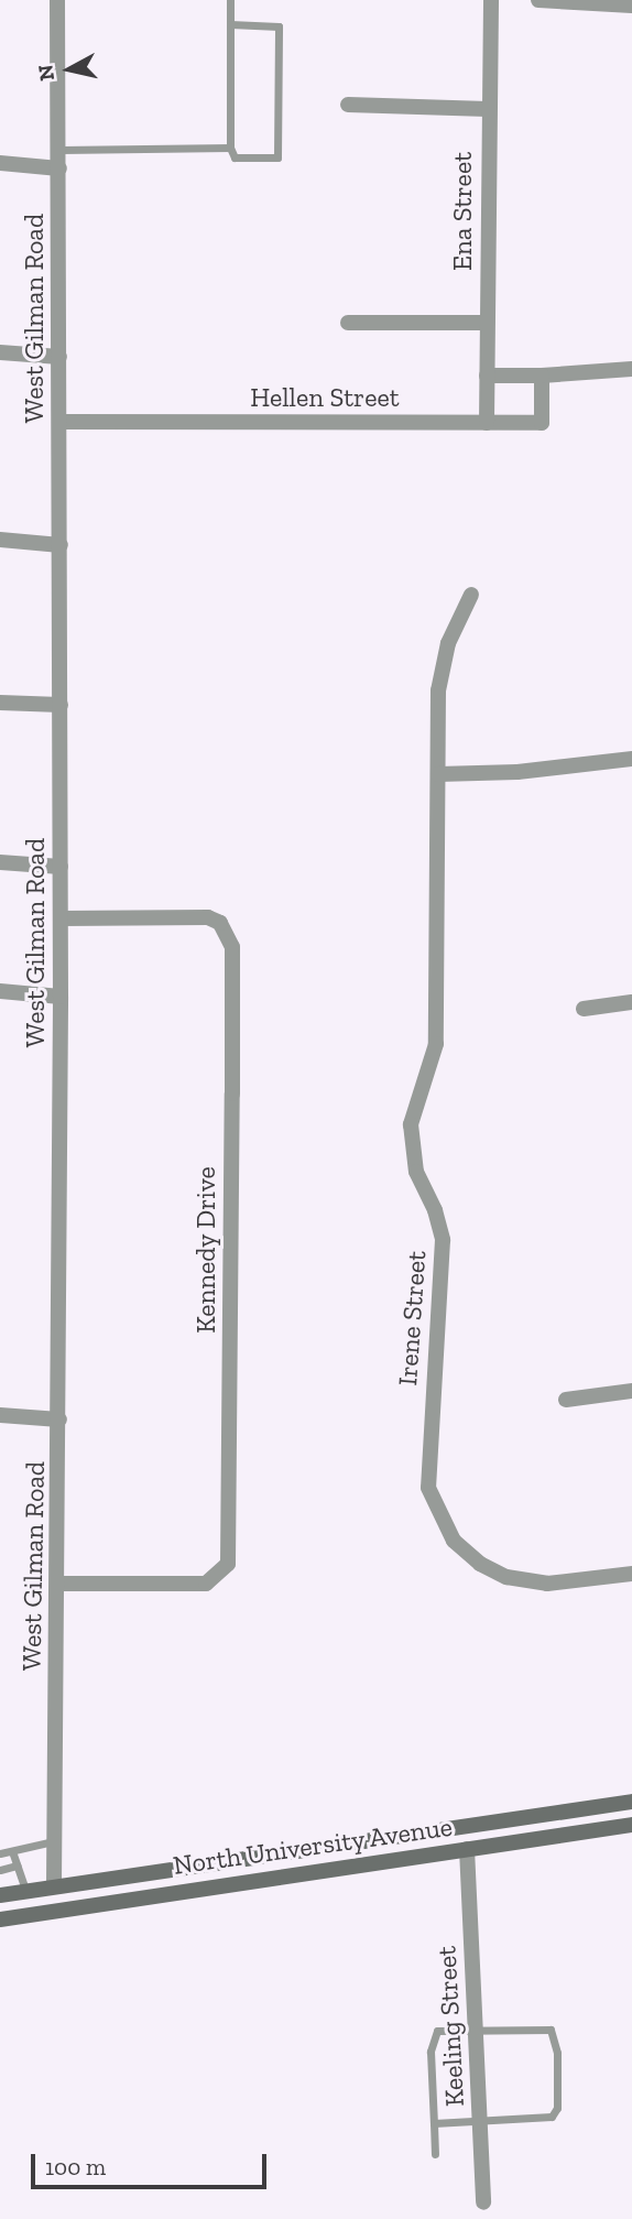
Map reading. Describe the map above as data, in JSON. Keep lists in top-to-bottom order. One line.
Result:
{"streets":{"main road":["North University Avenue"],"street":["Ena Street","West Gilman Road","Hellen Street","Kennedy Drive","Irene Street","Keeling Street"]},"crossings":[["Ena Street","Hellen Street"],["West Gilman Road","Hellen Street"],["West Gilman Road","Kennedy Drive"],["West Gilman Road","North University Avenue"],["North University Avenue","Keeling Street"]],"scale_bar":"100 m","north":"left"}
